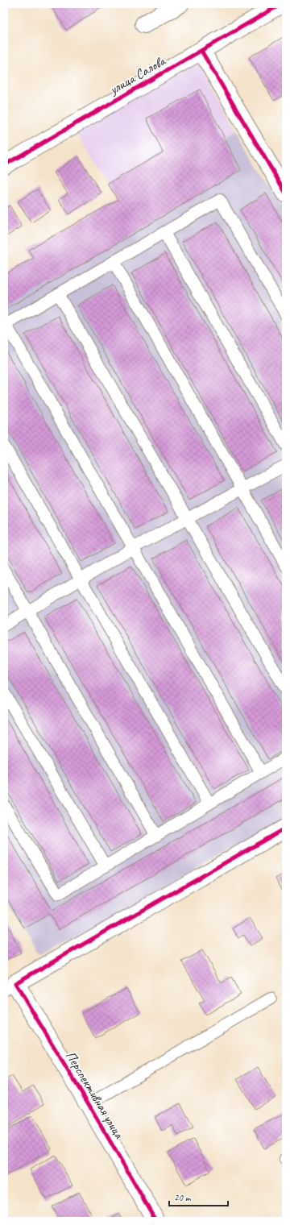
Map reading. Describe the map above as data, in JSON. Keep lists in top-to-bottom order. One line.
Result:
{"streets":{"street":["улица Салова","Перспективная улица"]},"scale_bar":"20 m"}
